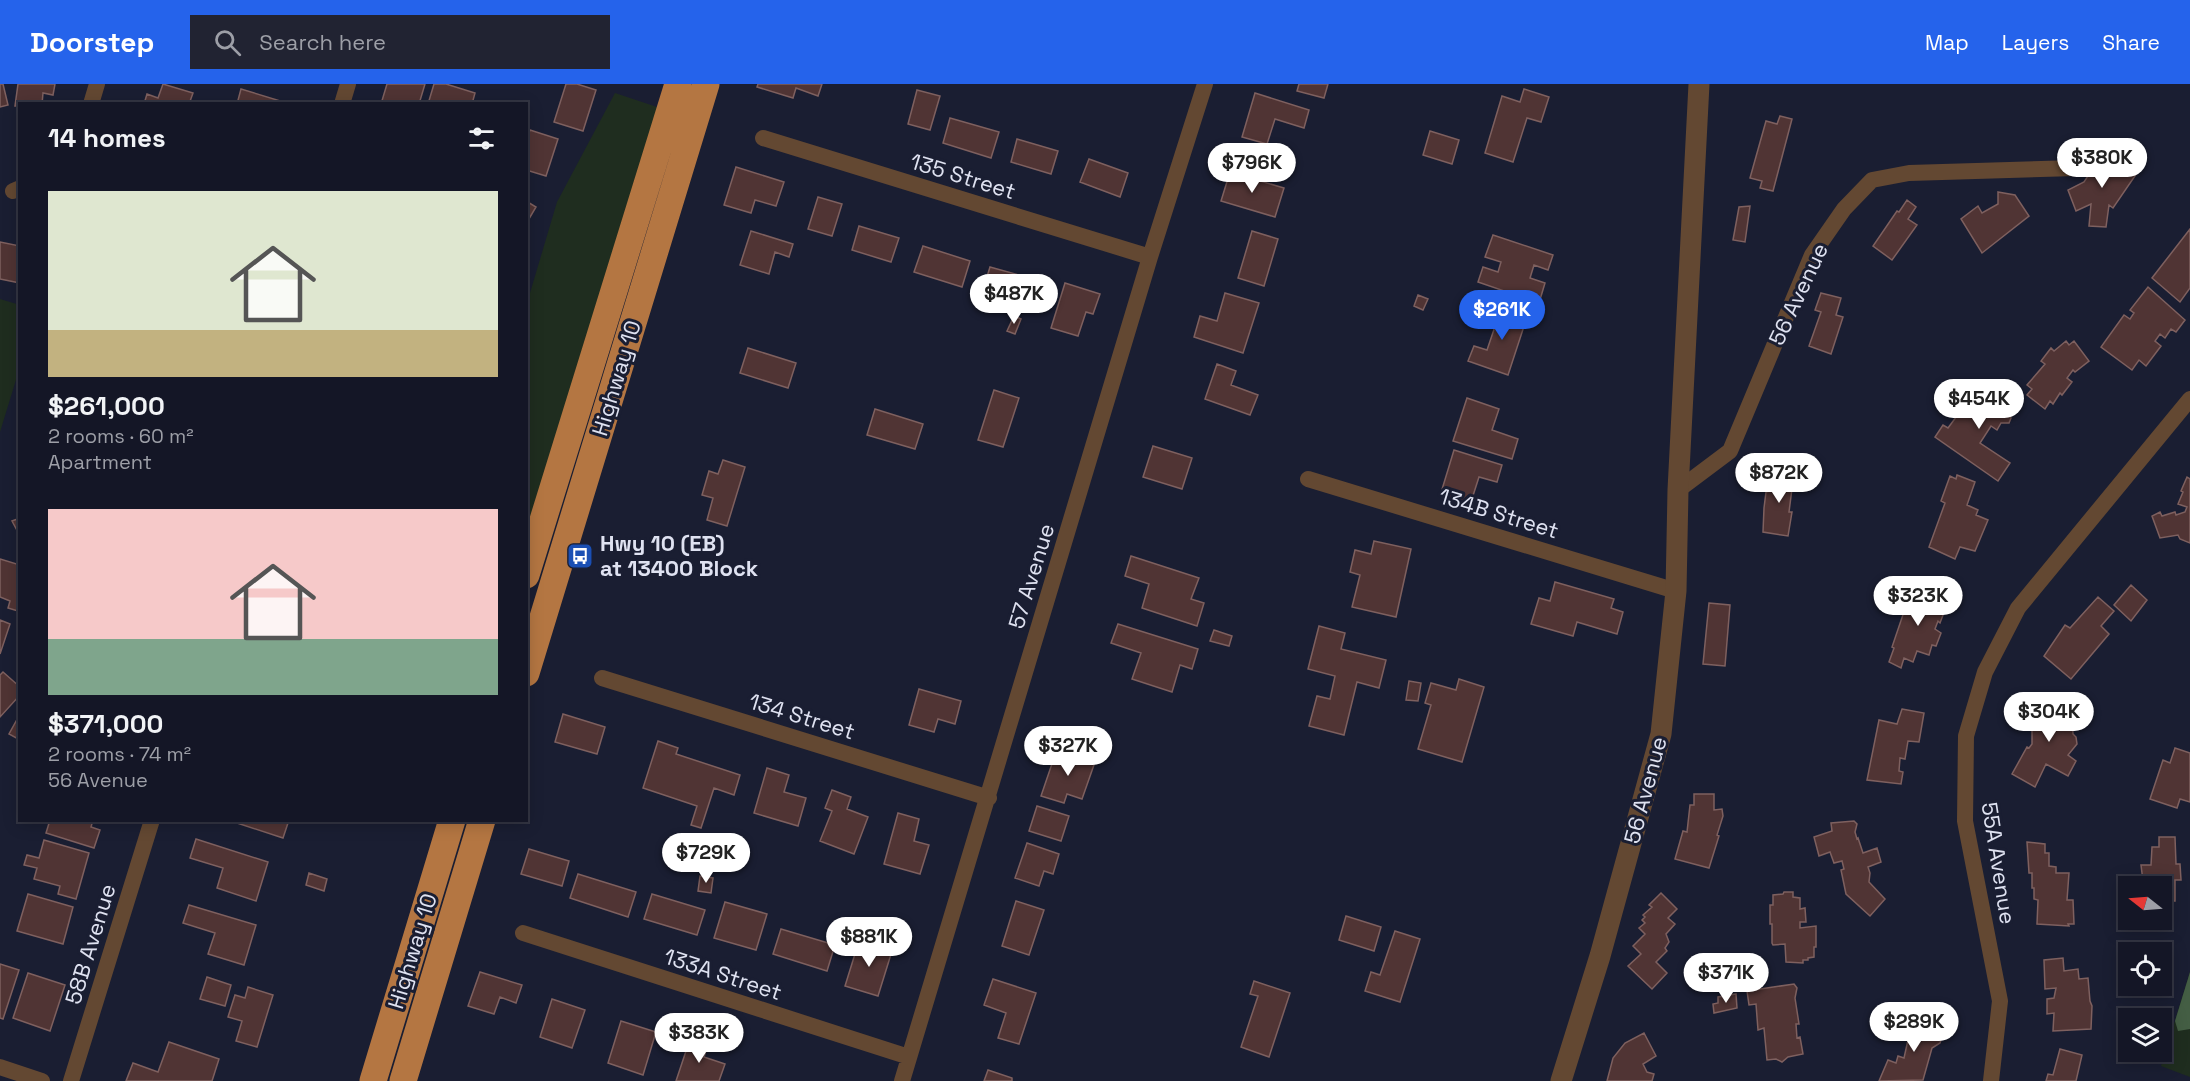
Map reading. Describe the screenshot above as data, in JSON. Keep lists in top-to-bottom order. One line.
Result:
{"streets":{"highway":["Highway 10"],"street":["135 Street","56 Avenue","134B Street","57 Avenue","134 Street","55A Avenue","58B Avenue","133A Street"]},"crossings":[["135 Street","57 Avenue"],["56 Avenue","134B Street"],["57 Avenue","134 Street"],["57 Avenue","133A Street"]],"places":{"bus stop":["Hwy 10 (EB) at 13400 Block"]},"north":"left","page":{"header":"Doorstep","search":"Search here","nav":["Map","Layers","Share"],"heading":"14 homes","price":["$380K","$796K","$487K","$261K","$454K","$872K","$323K","$304K","$327K","$729K","$881K","$371K","$289K","$383K"],"list":[{"name":"$261,000","note":"2 rooms · 60 m² · Apartment"},{"name":"$371,000","note":"2 rooms · 74 m² · 56 Avenue"}]}}
